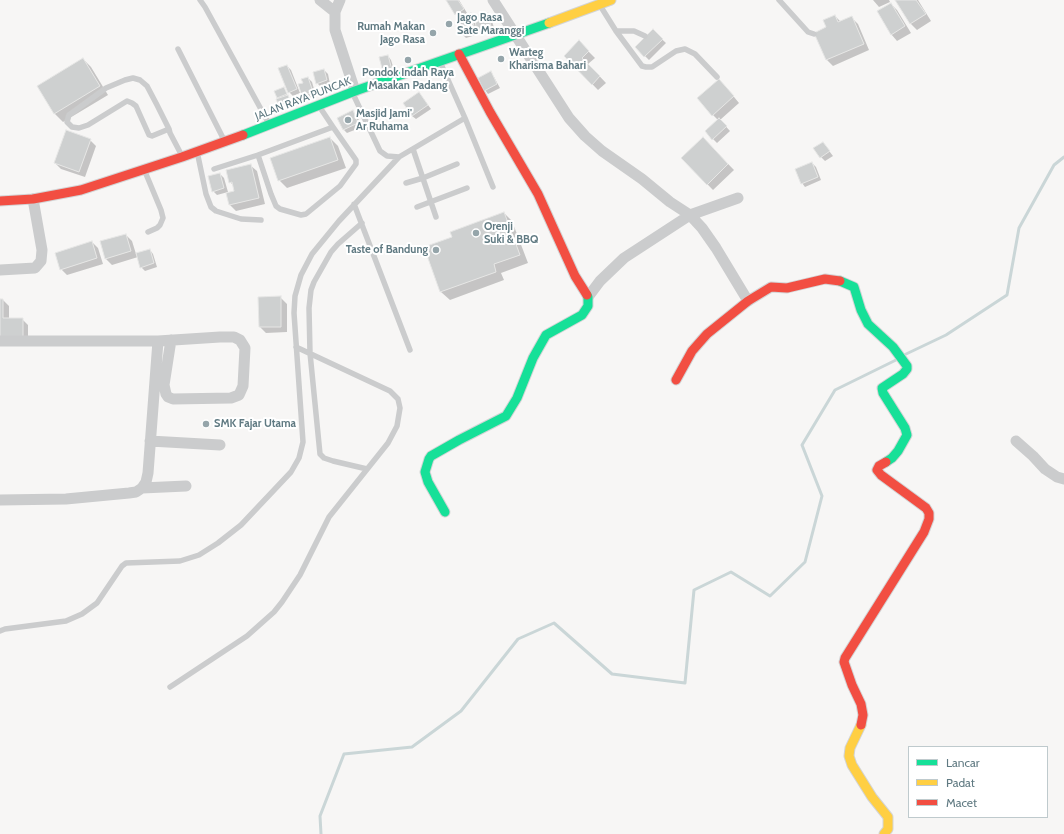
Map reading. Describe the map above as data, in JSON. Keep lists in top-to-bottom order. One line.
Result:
{"streets":{"main road":["JALAN RAYA PUNCAK"]},"places":["Jago Rasa Sate Maranggi","Rumah Makan Jago Rasa","Warteg Kharisma Bahari","Pondok Indah Raya Masakan Padang","Masjid Jami' Ar Ruhama","Orenji Suki & BBQ","Taste of Bandung","SMK Fajar Utama"],"legend":["Lancar","Padat","Macet"]}
